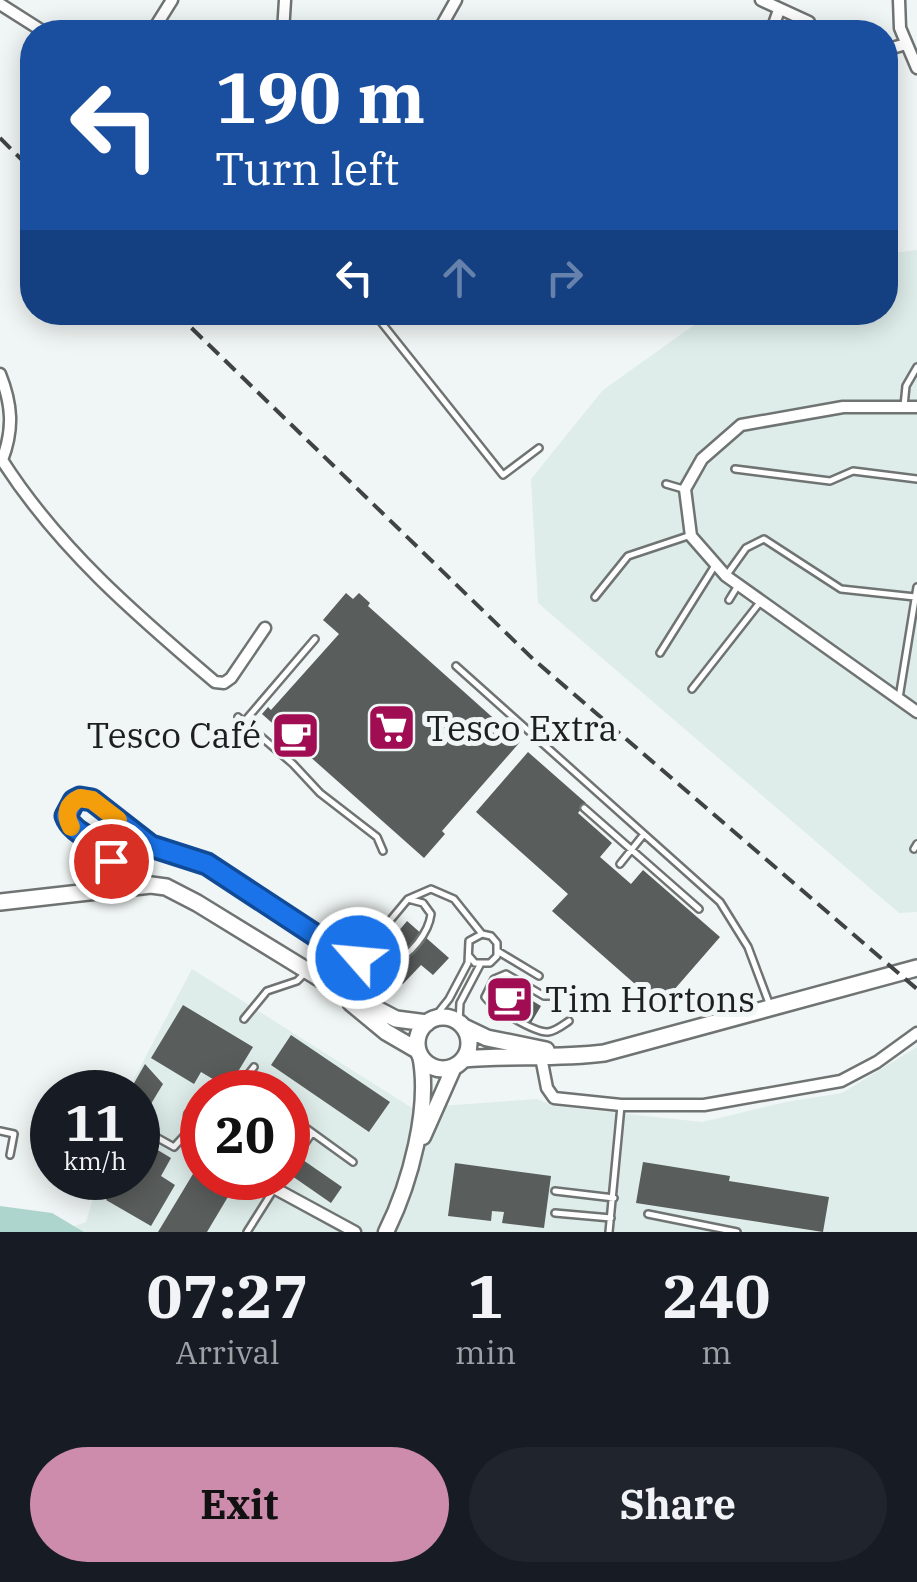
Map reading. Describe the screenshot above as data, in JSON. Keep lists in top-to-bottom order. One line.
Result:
{"places":{"supermarket":["Tesco Extra"],"cafe":["Tesco Café","Tim Hortons"]},"page":{"turn":["190 m","Turn left"],"speed":"11 km/h","limit":"20","eta":["07:27","Arrival","1","min","240","m"],"buttons":["Exit","Share"]}}
